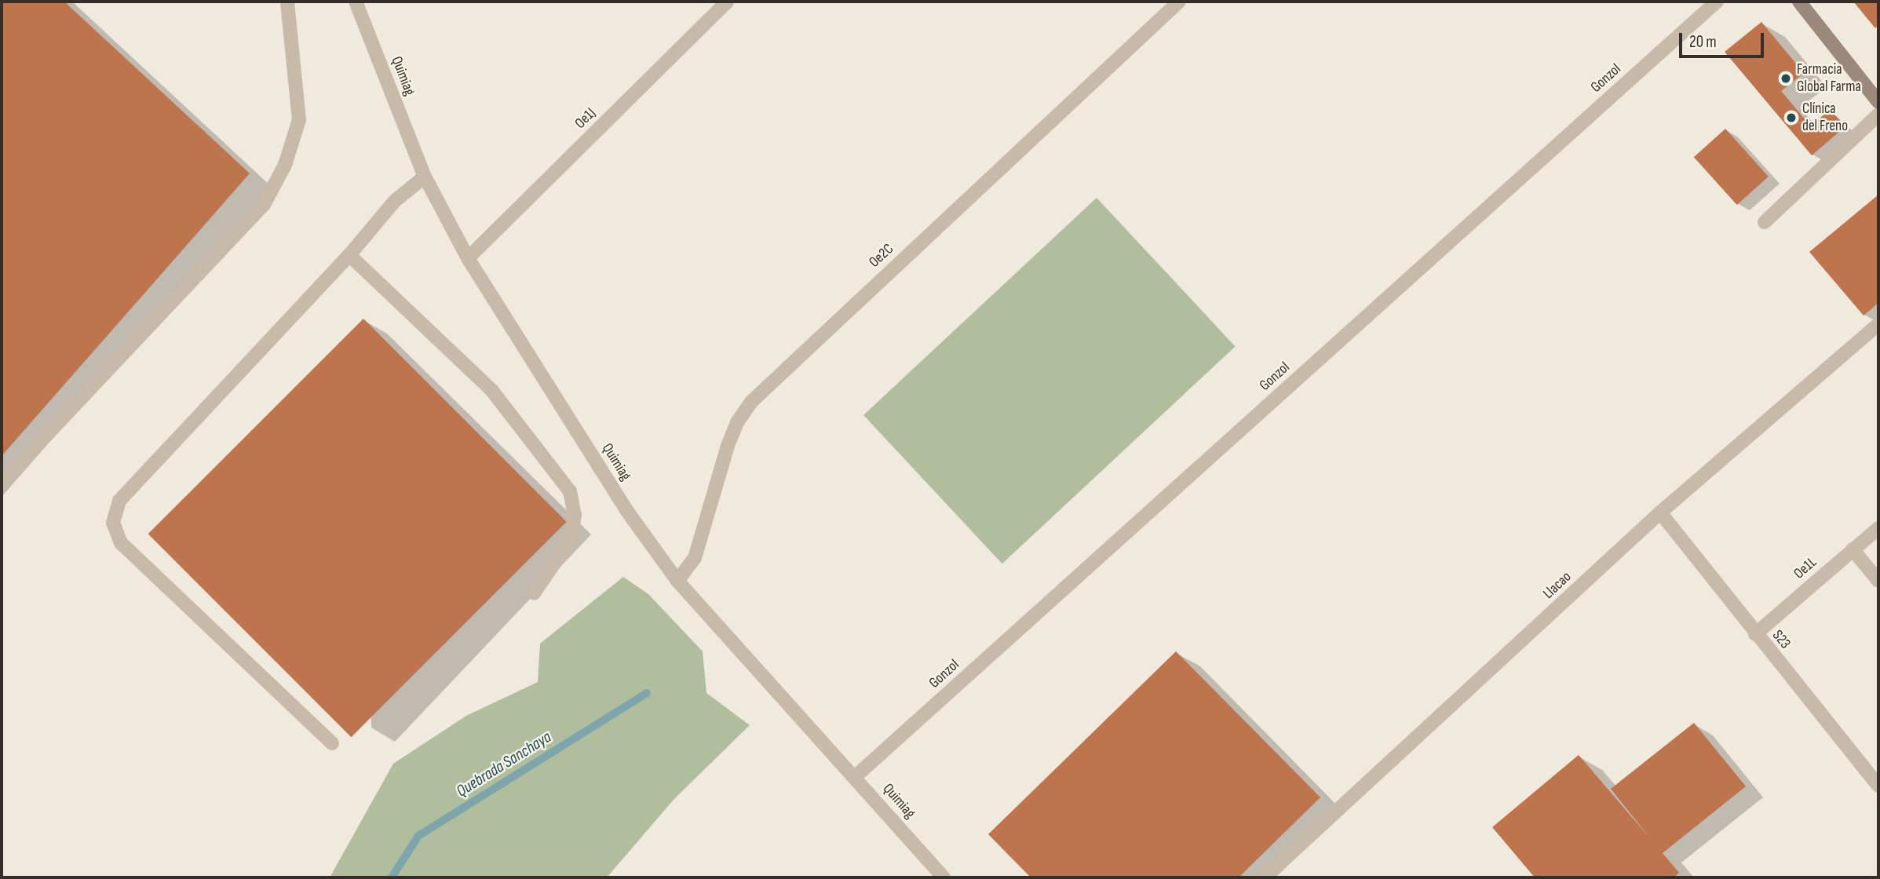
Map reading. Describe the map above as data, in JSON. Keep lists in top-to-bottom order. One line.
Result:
{"streets":{"street":["Quimiag","Gonzol","Oe1J","Oe2C","Oe1L","Llacao","S23"]},"crossings":[["Quimiag","Gonzol"],["Quimiag","Oe1J"],["Quimiag","Oe2C"],["Oe1L","S23"],["Llacao","S23"]],"water":["Quebrada Sanchaya"],"places":["Farmacia Global Farma","Clínica del Freno"],"scale_bar":"20 m"}
